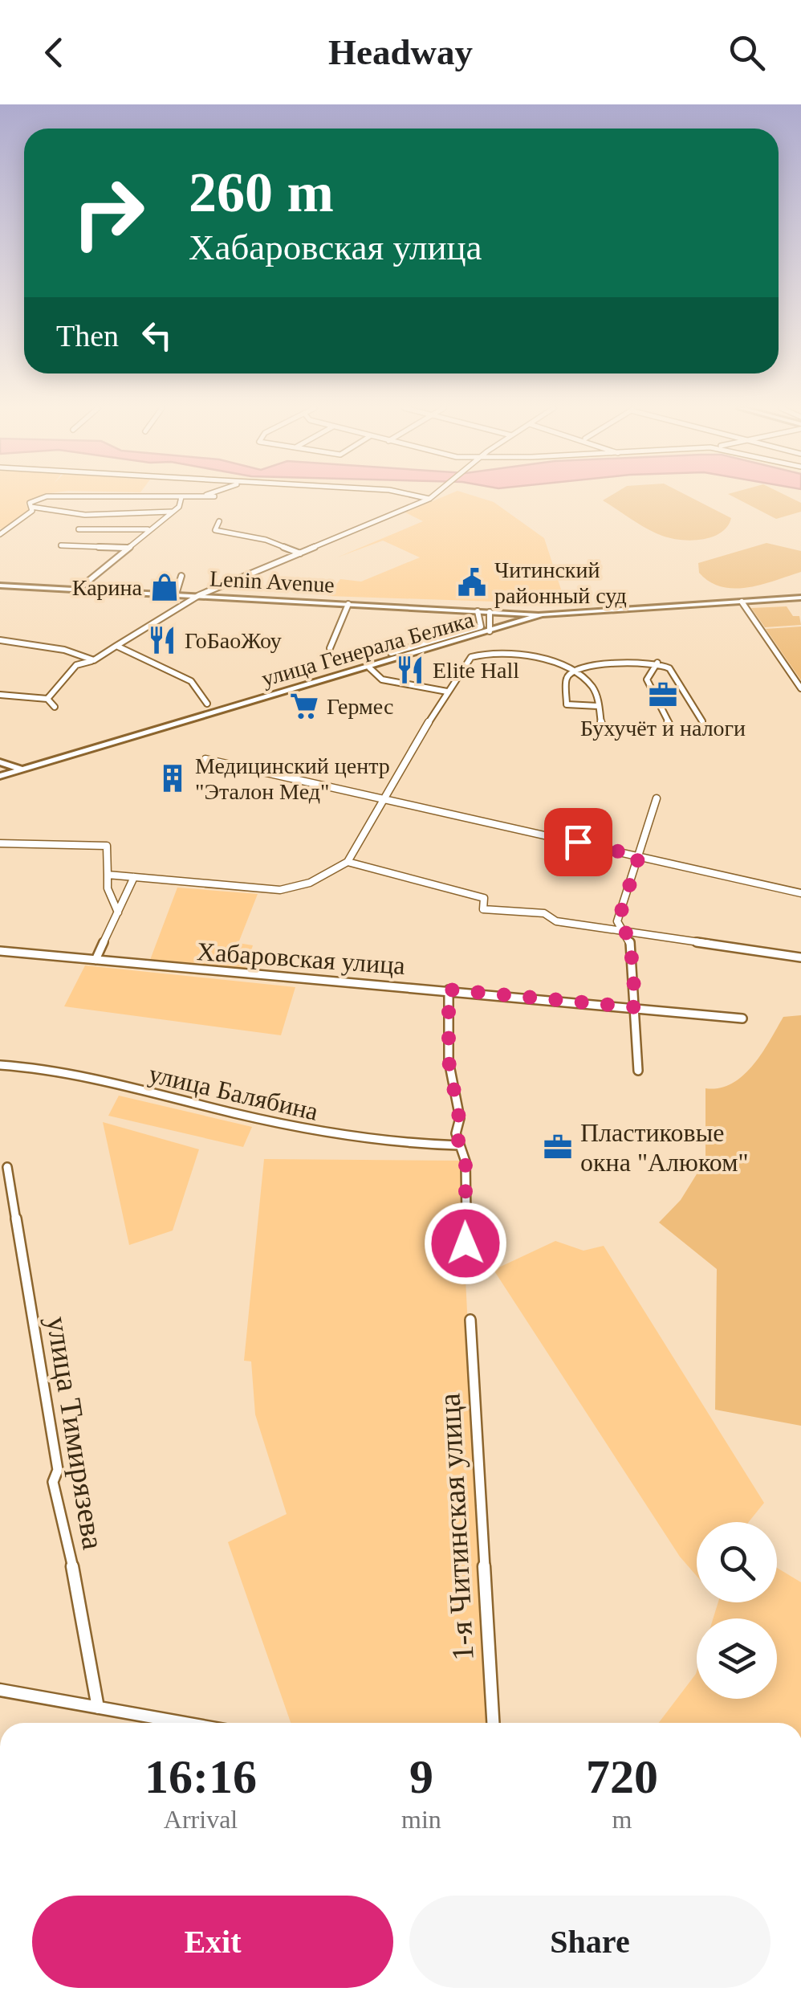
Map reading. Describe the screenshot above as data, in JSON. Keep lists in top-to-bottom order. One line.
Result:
{"streets":{"main road":["Lenin Avenue","улица Генерала Белика"],"street":["Хабаровская улица","улица Балябина","улица Тимирязева","1-я Читинская улица"]},"crossings":[["Lenin Avenue","улица Генерала Белика"]],"places":{"public building":["Читинский районный суд"],"shop":["Карина"],"restaurant":["ГоБаоЖоу","Elite Hall"],"office":["Бухучёт и налоги","Пластиковые окна \"Алюком\""],"supermarket":["Гермес"],"building":["Медицинский центр \"Эталон Мед\""]},"page":{"header":"Headway","turn":["260 m","Хабаровская улица"],"then":"Then","eta":["16:16","Arrival","9","min","720","m"],"buttons":["Exit","Share"]}}
